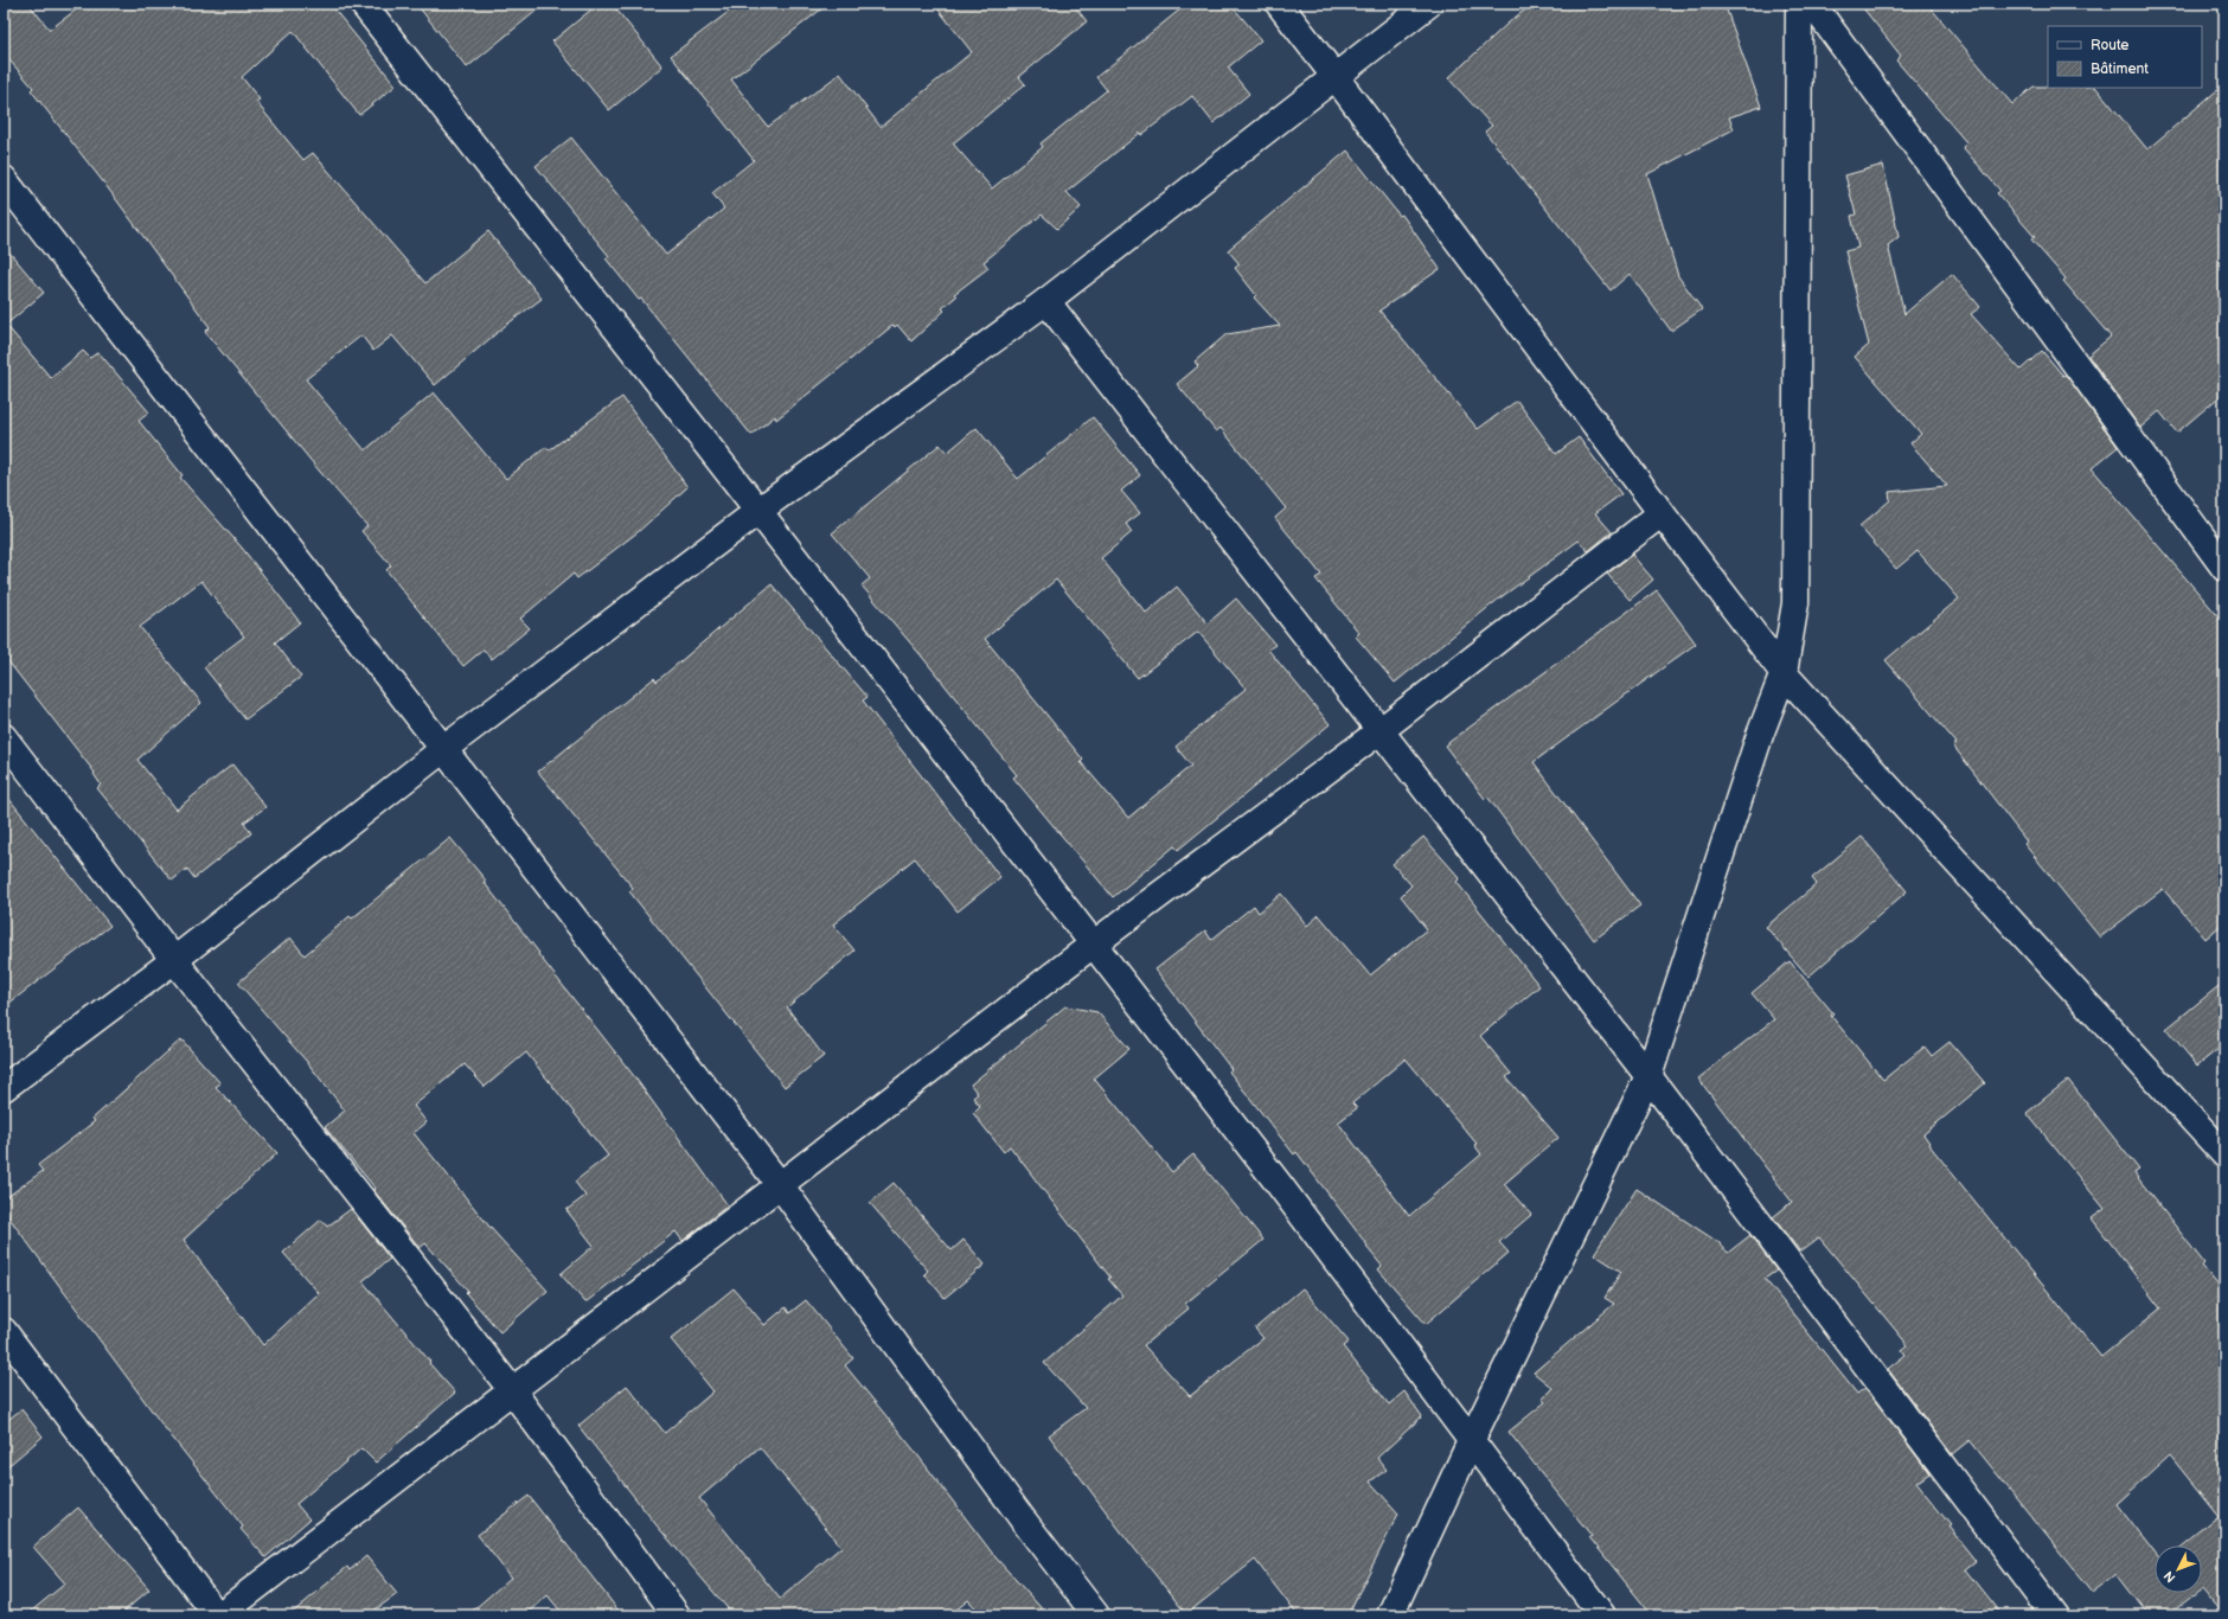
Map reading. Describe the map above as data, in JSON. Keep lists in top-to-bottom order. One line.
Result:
{"legend":["Route","Bâtiment"],"north":"bottom left"}
